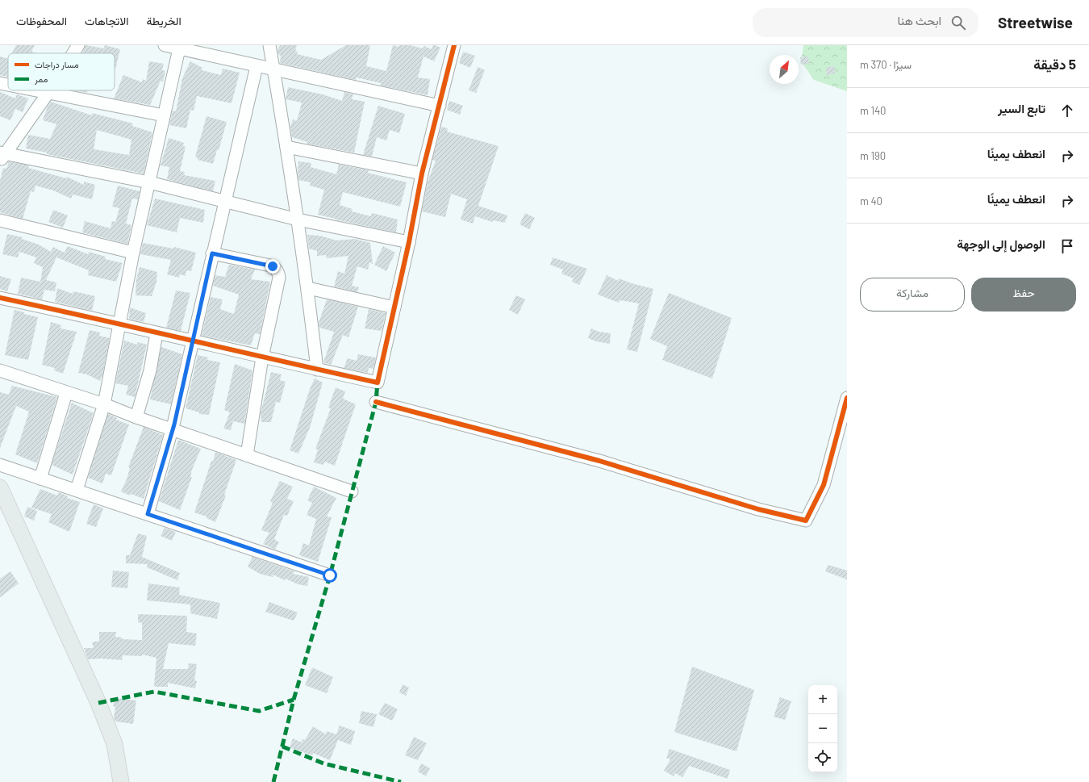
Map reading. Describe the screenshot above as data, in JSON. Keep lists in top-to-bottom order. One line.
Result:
{"legend":["مسار دراجات","ممر"],"north":"top right","page":{"header":"Streetwise","search":"ابحث هنا","nav":["الخريطة","الاتجاهات","المحفوظات"],"heading":["5 دقيقة","سيرًا · 370 m"],"list":[["تابع السير","140 m"],["انعطف يمينًا","190 m"],["انعطف يمينًا","40 m"],"الوصول إلى الوجهة"],"buttons":["حفظ","مشاركة"],"map_buttons":["+","−"]}}
